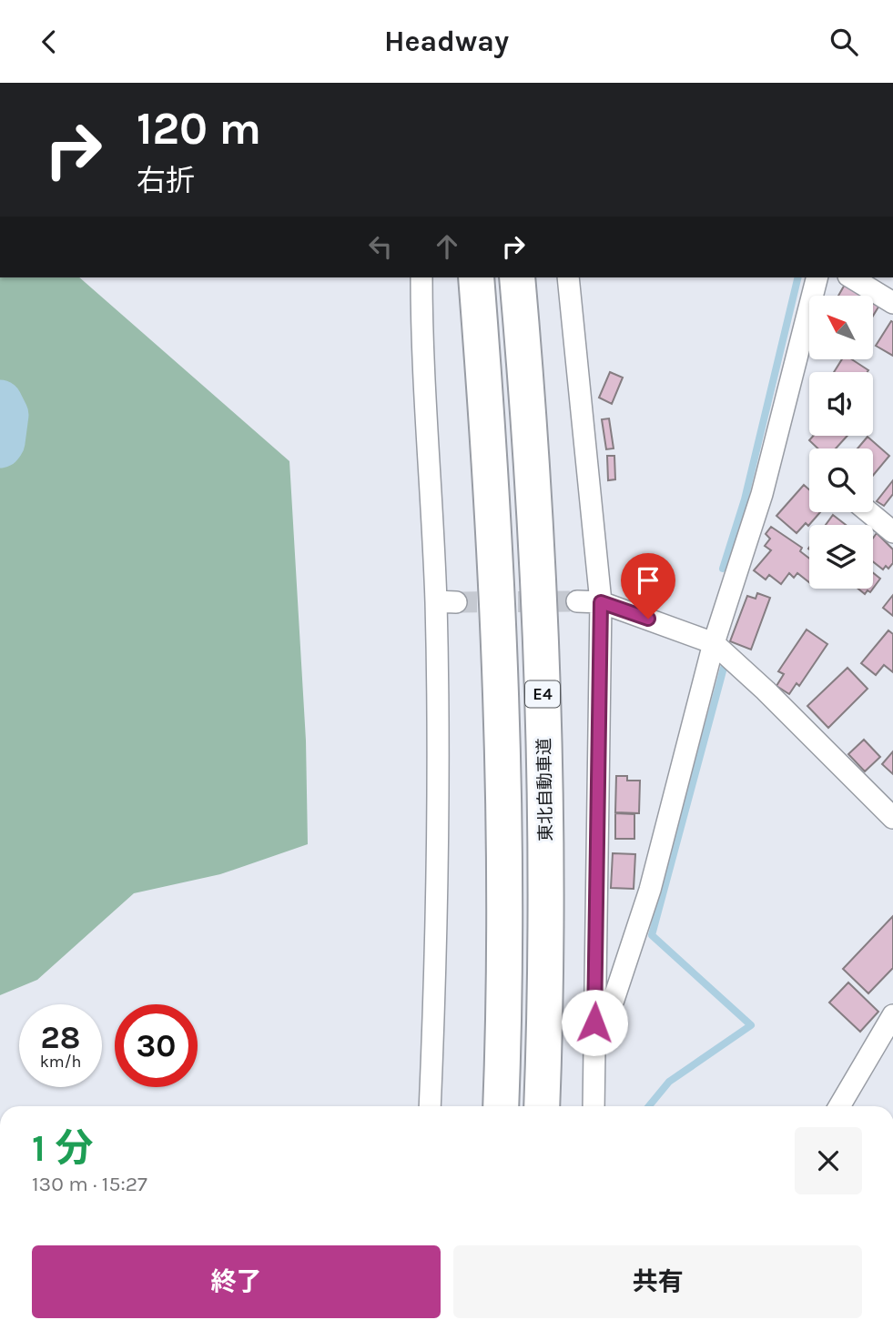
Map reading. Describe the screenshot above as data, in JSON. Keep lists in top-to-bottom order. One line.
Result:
{"streets":{"highway":["E4","東北自動車道"]},"north":"top left","page":{"header":"Headway","turn":["120 m","右折"],"speed":"28 km/h","limit":"30","heading":["1 分","130 m · 15:27"],"buttons":["終了","共有"]}}
